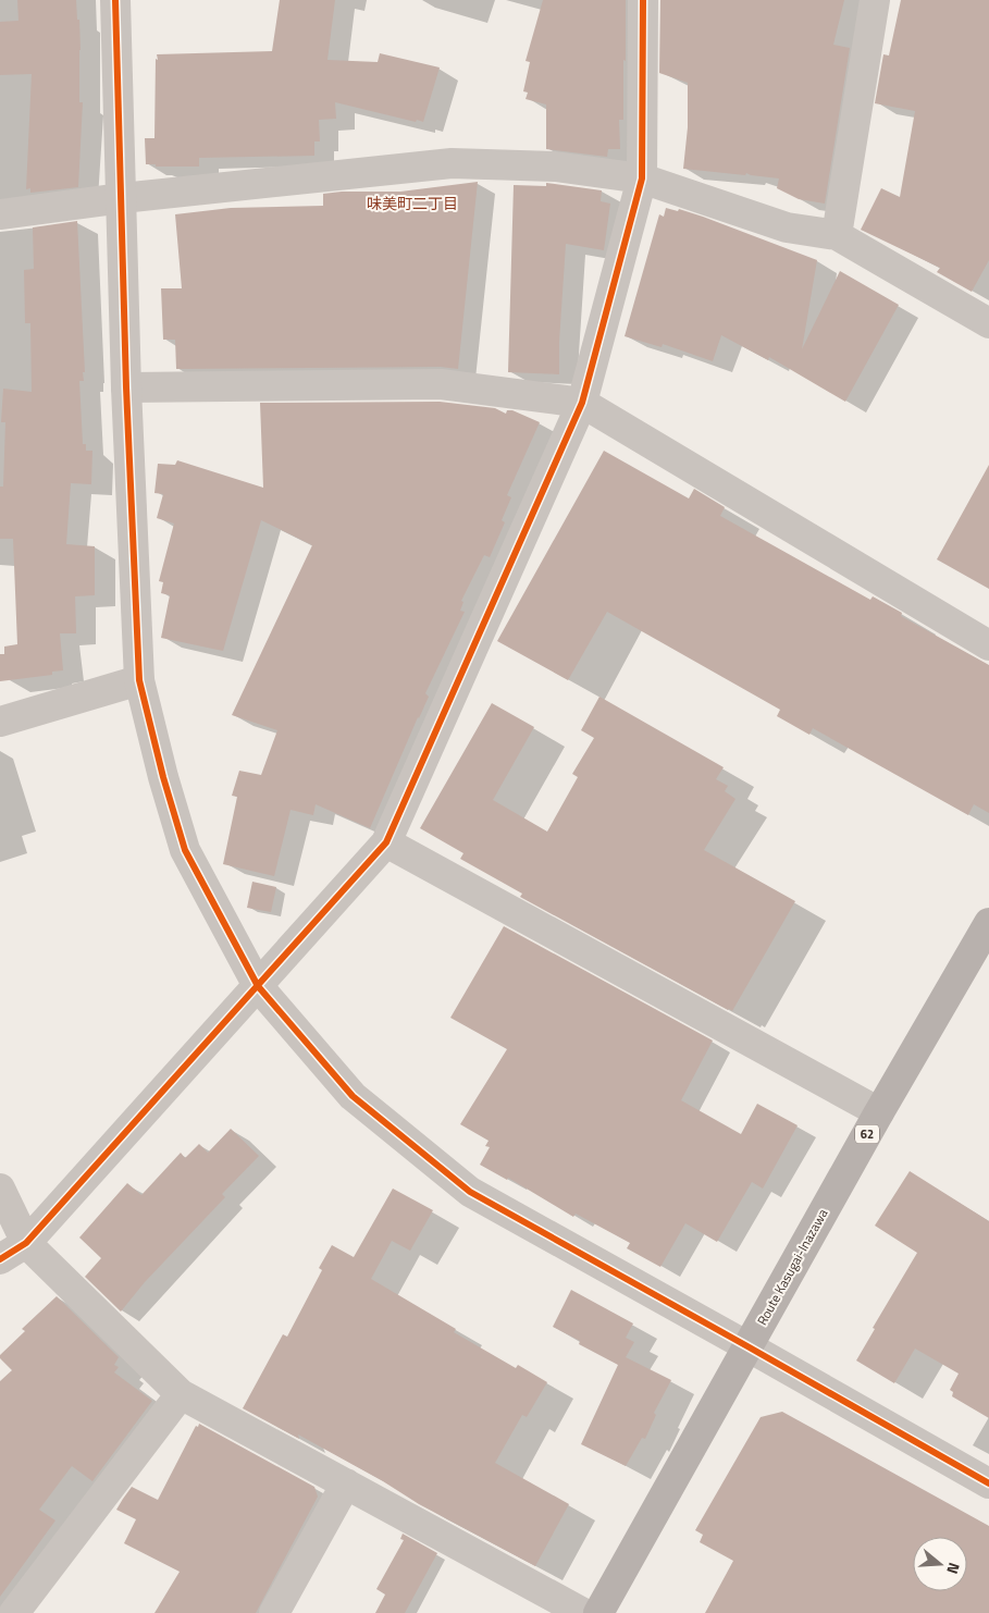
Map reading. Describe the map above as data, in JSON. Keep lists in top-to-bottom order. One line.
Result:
{"streets":{"main road":["62","Route Kasugai-Inazawa"]},"districts":["味美町二丁目"],"north":"right"}
